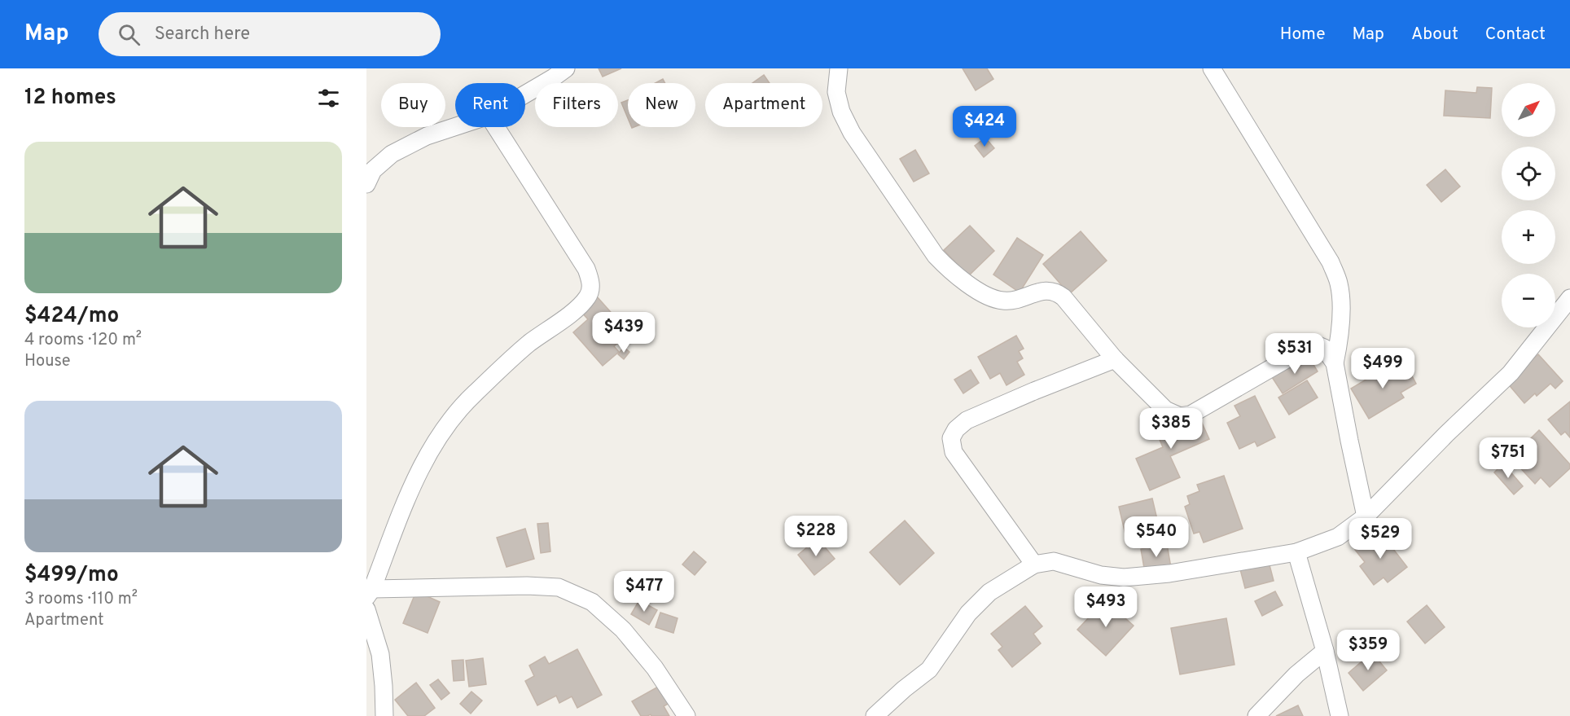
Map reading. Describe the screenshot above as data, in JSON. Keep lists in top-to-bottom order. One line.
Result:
{"north":"top right","page":{"header":"Map","search":"Search here","nav":["Home","Map","About","Contact"],"heading":"12 homes","map_buttons":["+","−"],"chip":["Buy","Rent","Filters","New","Apartment"],"price":["$424","$439","$531","$499","$385","$751","$228","$540","$529","$477","$493","$359"],"list":[{"name":"$424/mo","note":"4 rooms · 120 m² · House"},{"name":"$499/mo","note":"3 rooms · 110 m² · Apartment"}]}}
